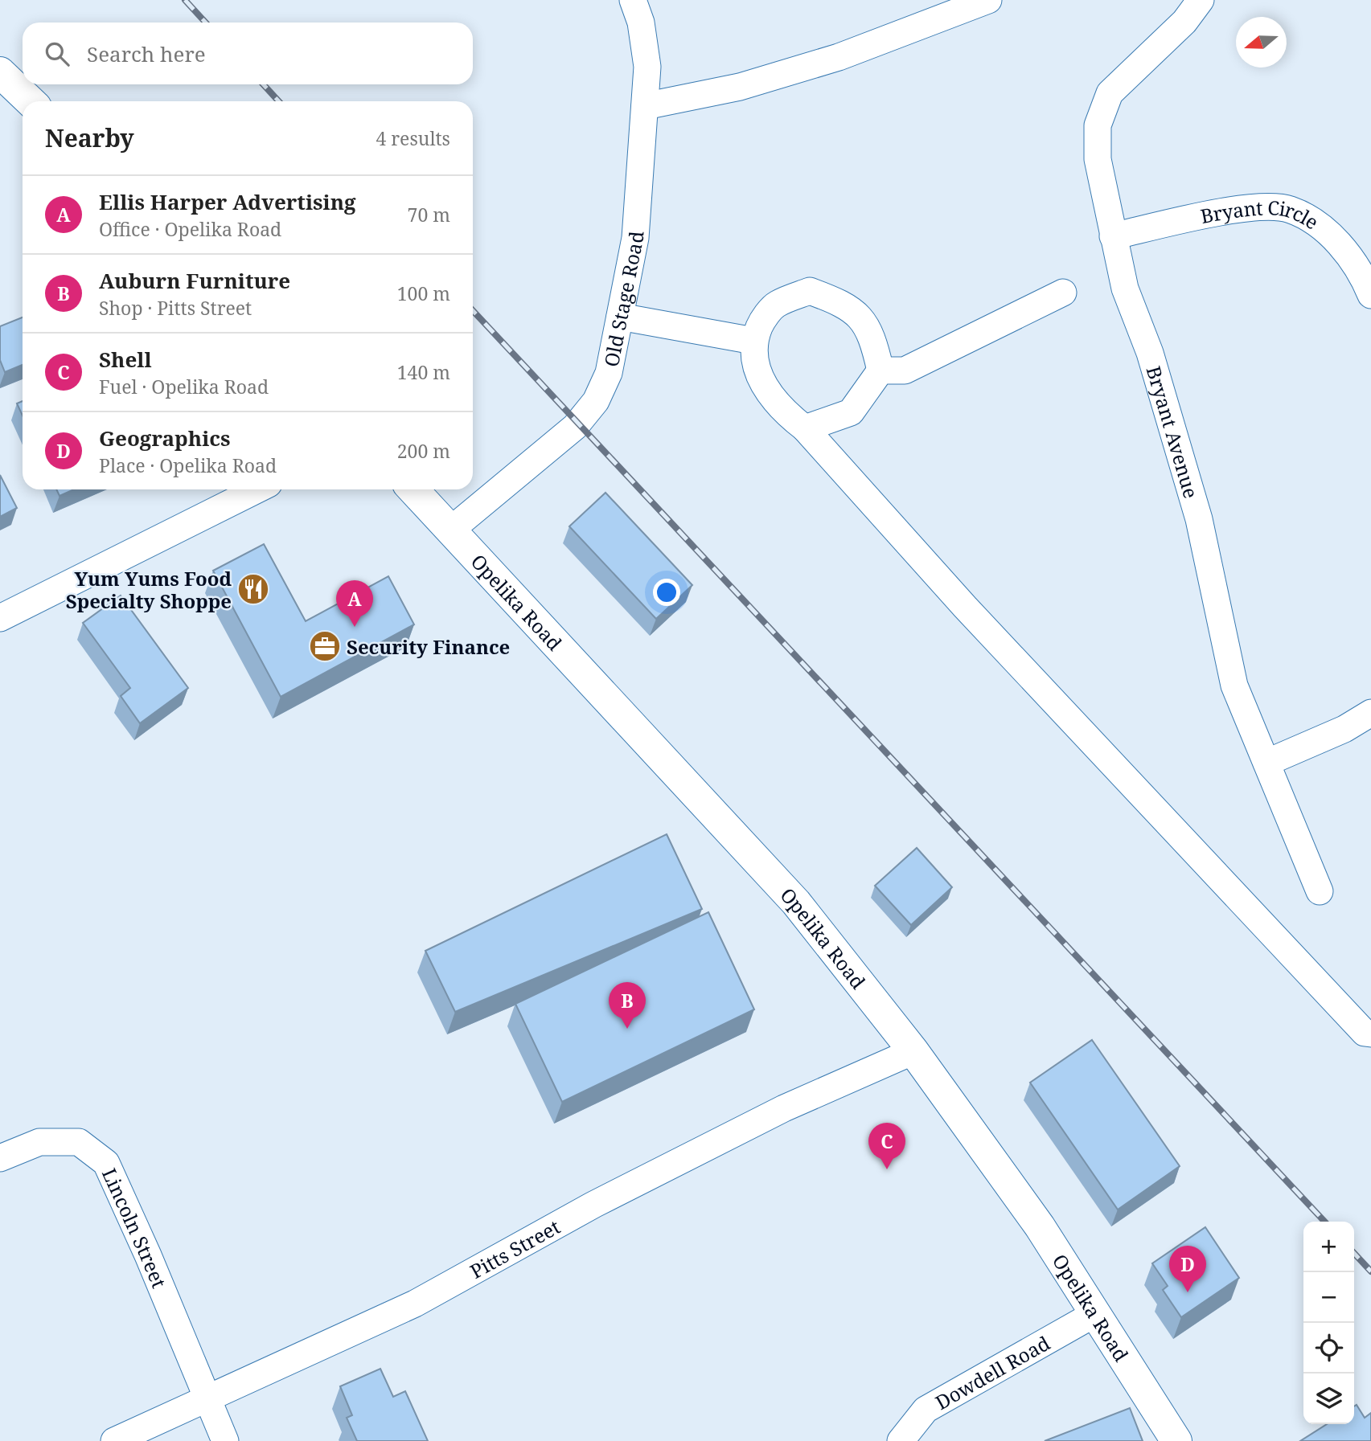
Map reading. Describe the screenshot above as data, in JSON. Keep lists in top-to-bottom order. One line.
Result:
{"streets":{"main road":["Opelika Road"],"street":["Bryant Circle","Old Stage Road","Bryant Avenue","Lincoln Street","Pitts Street","Dowdell Road"]},"crossings":[["Bryant Circle","Bryant Avenue"],["Old Stage Road","Opelika Road"],["Opelika Road","Pitts Street"],["Opelika Road","Dowdell Road"],["Lincoln Street","Pitts Street"]],"places":{"restaurant":["Yum Yums Food Specialty Shoppe"],"office":["Security Finance"]},"north":"left","page":{"search":"Search here","heading":["Nearby","4 results"],"list":[{"mark":"A","name":"Ellis Harper Advertising","note":"Office · Opelika Road","value":"70 m"},{"mark":"B","name":"Auburn Furniture","note":"Shop · Pitts Street","value":"100 m"},{"mark":"C","name":"Shell","note":"Fuel · Opelika Road","value":"140 m"},{"mark":"D","name":"Geographics","note":"Place · Opelika Road","value":"200 m"}],"pins":["A","B","C","D"],"map_buttons":["+","−"]}}
